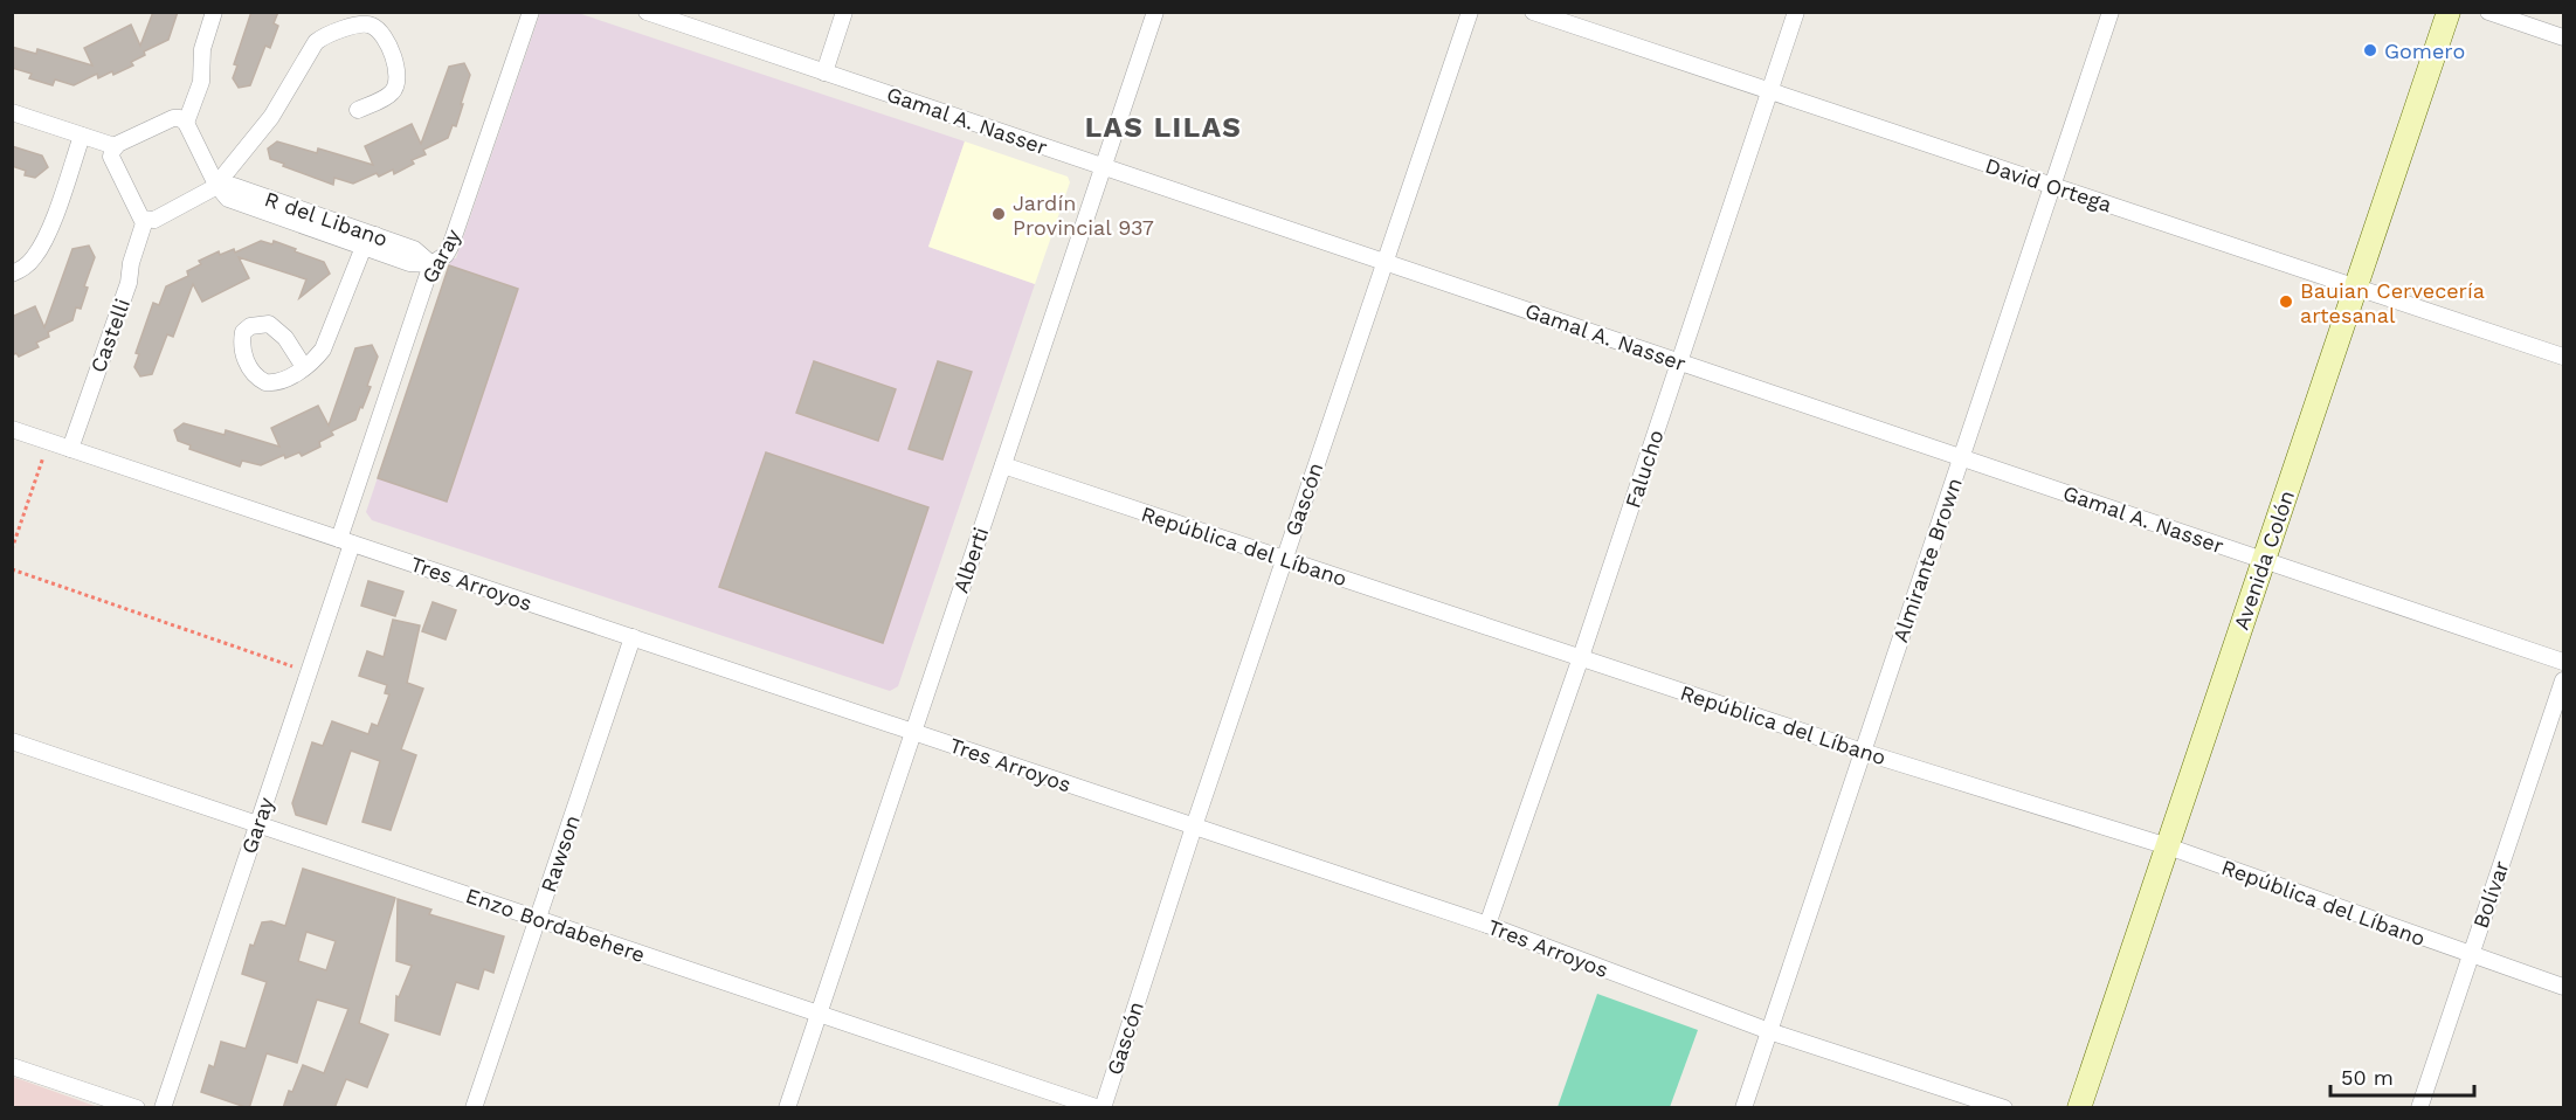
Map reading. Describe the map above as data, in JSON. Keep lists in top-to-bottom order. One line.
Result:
{"streets":{"main road":["Avenida Colón"],"street":["Gamal A. Nasser","David Ortega","R del Libano","Garay","Castelli","Falucho","Gascón","República del Líbano","Alberti","Almirante Brown","Tres Arroyos","Rawson","Bolívar","Enzo Bordabehere"]},"crossings":[["Gamal A. Nasser","Falucho"],["Gamal A. Nasser","Gascón"],["Gamal A. Nasser","Alberti"],["Gamal A. Nasser","Almirante Brown"],["Gamal A. Nasser","Avenida Colón"],["David Ortega","Falucho"],["David Ortega","Almirante Brown"],["David Ortega","Avenida Colón"],["R del Libano","Garay"],["Garay","Tres Arroyos"],["Garay","Enzo Bordabehere"],["Castelli","Tres Arroyos"],["Falucho","República del Líbano"],["Falucho","Tres Arroyos"],["Gascón","República del Líbano"],["Gascón","Tres Arroyos"],["Gascón","Enzo Bordabehere"],["República del Líbano","Alberti"],["República del Líbano","Almirante Brown"],["República del Líbano","Avenida Colón"],["República del Líbano","Bolívar"],["Alberti","Tres Arroyos"],["Alberti","Enzo Bordabehere"],["Almirante Brown","Tres Arroyos"],["Tres Arroyos","Rawson"],["Rawson","Enzo Bordabehere"]],"districts":["LAS LILAS"],"places":["Gomero","Jardín Provincial 937","Bauian Cervecería artesanal"],"scale_bar":"50 m"}
